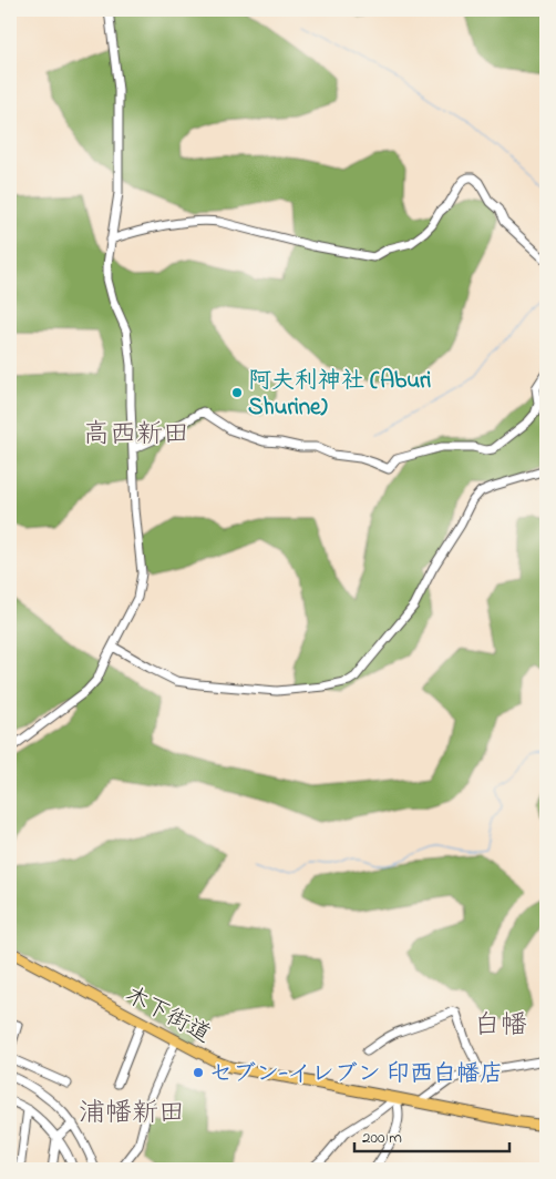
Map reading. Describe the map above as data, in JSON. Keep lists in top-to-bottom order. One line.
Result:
{"streets":{"main road":["木下街道"]},"districts":["高西新田","白幡","浦幡新田"],"places":["阿夫利神社 (Aburi Shurine)","セブン-イレブン 印西白幡店"],"scale_bar":"200 m"}
